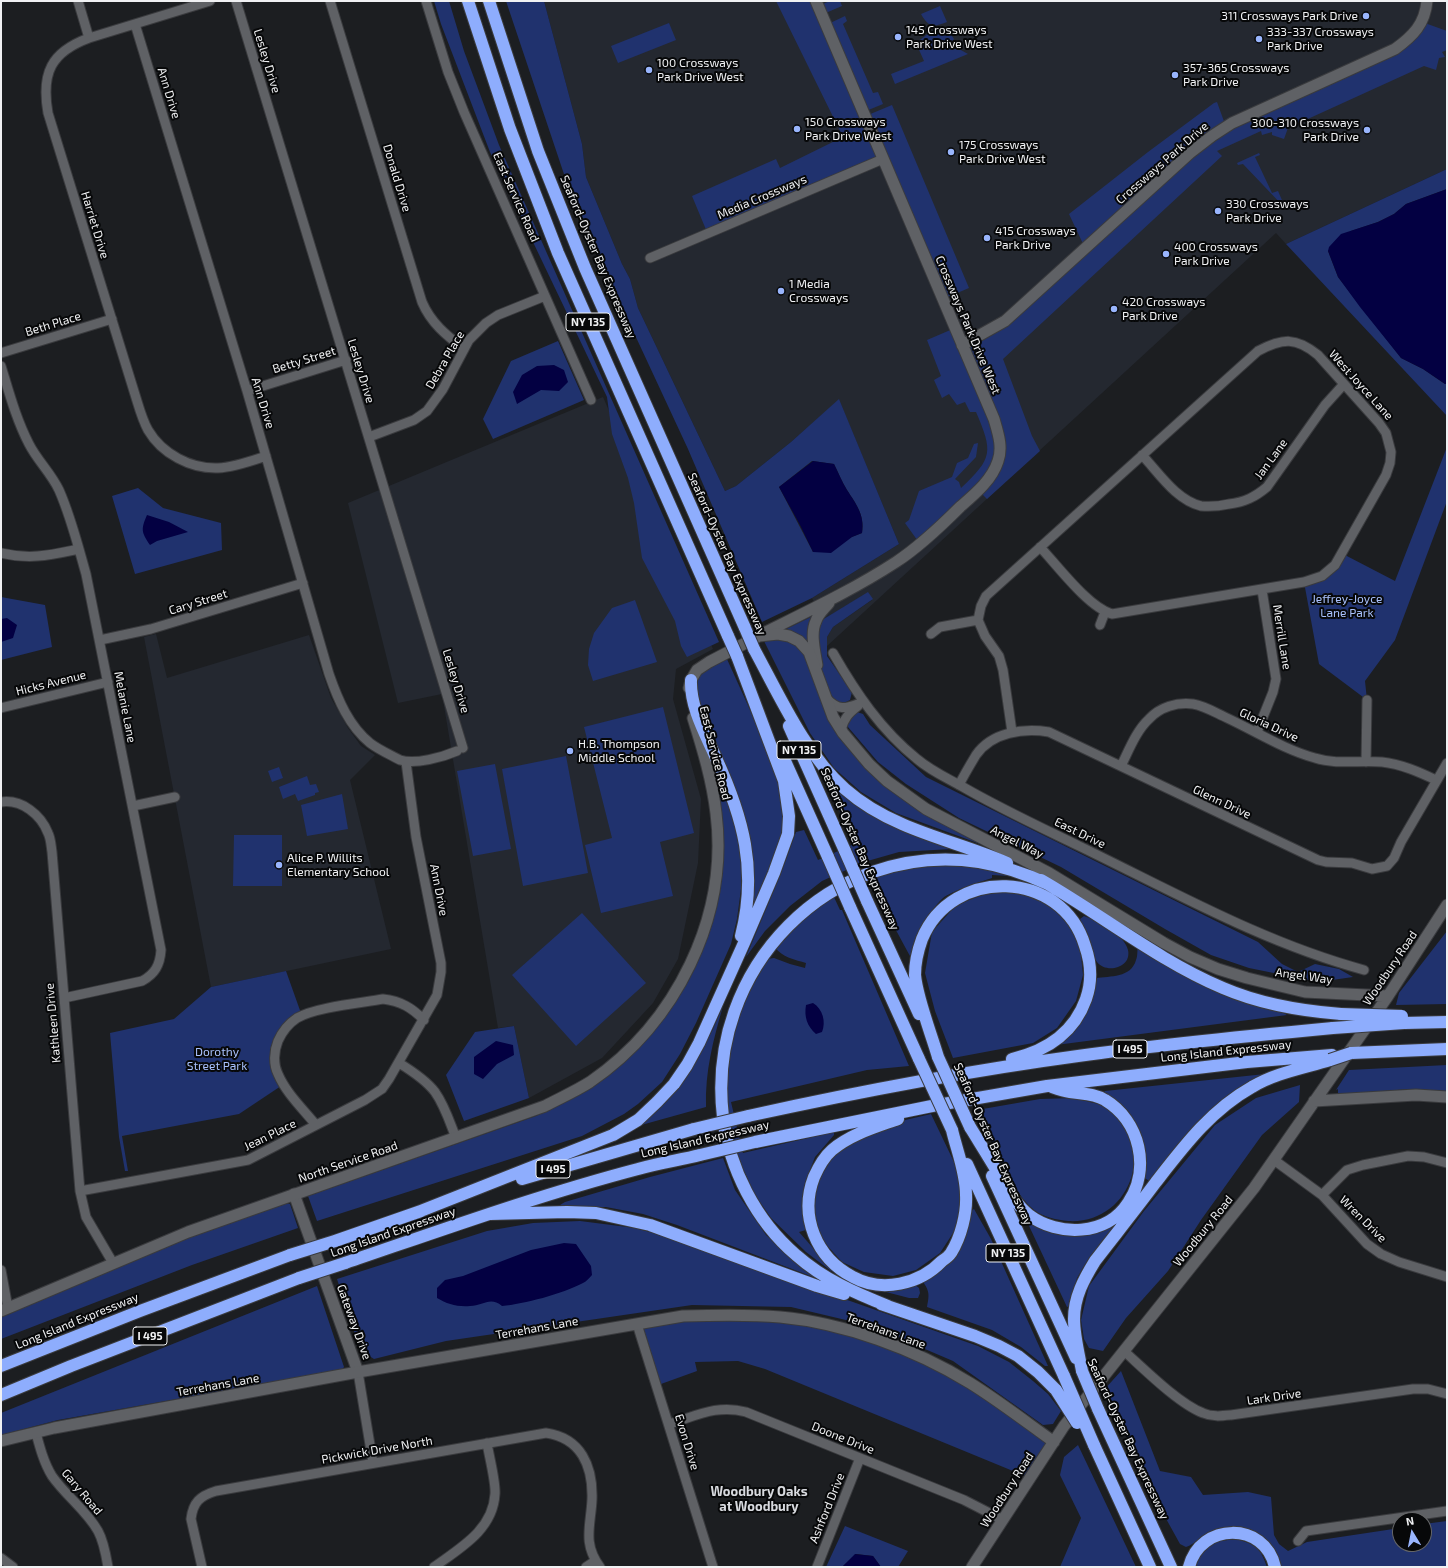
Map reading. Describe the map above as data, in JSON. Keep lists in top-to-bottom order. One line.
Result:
{"streets":{"highway":["Seaford-Oyster Bay Expressway","NY 135","I 495","Long Island Expressway"],"main road":["Crossways Park Drive","East Service Road","Crossways Park Drive West","Angel Way","Woodbury Road","North Service Road","Gateway Drive","Terrehans Lane"],"street":["Lesley Drive","Ann Drive","Donald Drive","Media Crossways","Harriet Drive","Beth Place","Betty Street","Debra Place","West Joyce Lane","Jan Lane","Cary Street","Merrill Lane","Hicks Avenue","Melanie Lane","Gloria Drive","Glenn Drive","East Drive","Kathleen Drive","Jean Place","Wren Drive","Lark Drive","Doone Drive","Evon Drive","Pickwick Drive North","Gary Road","Ashford Drive"]},"crossings":[["Lesley Drive","Ann Drive"],["Lesley Drive","Betty Street"],["Lesley Drive","Debra Place"],["Ann Drive","Harriet Drive"],["Ann Drive","Betty Street"],["Ann Drive","Cary Street"],["Ann Drive","Jean Place"],["Crossways Park Drive","Crossways Park Drive West"],["Donald Drive","Debra Place"],["East Service Road","Debra Place"],["East Service Road","Angel Way"],["East Service Road","North Service Road"],["Media Crossways","Crossways Park Drive West"],["Harriet Drive","Beth Place"],["Crossways Park Drive West","Angel Way"],["West Joyce Lane","Jan Lane"],["West Joyce Lane","Merrill Lane"],["Cary Street","Melanie Lane"],["Merrill Lane","Gloria Drive"],["Hicks Avenue","Melanie Lane"],["Melanie Lane","Kathleen Drive"],["Gloria Drive","Glenn Drive"],["Glenn Drive","East Drive"],["Angel Way","Woodbury Road"],["Woodbury Road","Wren Drive"],["Woodbury Road","Terrehans Lane"],["Woodbury Road","Lark Drive"],["Woodbury Road","Doone Drive"],["Kathleen Drive","Jean Place"],["Kathleen Drive","North Service Road"],["North Service Road","Gateway Drive"],["Gateway Drive","Terrehans Lane"],["Gateway Drive","Pickwick Drive North"],["Terrehans Lane","Evon Drive"],["Terrehans Lane","Gary Road"],["Doone Drive","Evon Drive"],["Doone Drive","Ashford Drive"]],"districts":["Woodbury Oaks at Woodbury"],"parks":["Jeffrey-Joyce Lane Park","Dorothy Street Park"],"places":["311 Crossways Park Drive","145 Crossways Park Drive West","333-337 Crossways Park Drive","100 Crossways Park Drive West","357-365 Crossways Park Drive","150 Crossways Park Drive West","300-310 Crossways Park Drive","175 Crossways Park Drive West","330 Crossways Park Drive","415 Crossways Park Drive","400 Crossways Park Drive","1 Media Crossways","420 Crossways Park Drive","H.B. Thompson Middle School","Alice P. Willits Elementary School"],"north":"top"}
